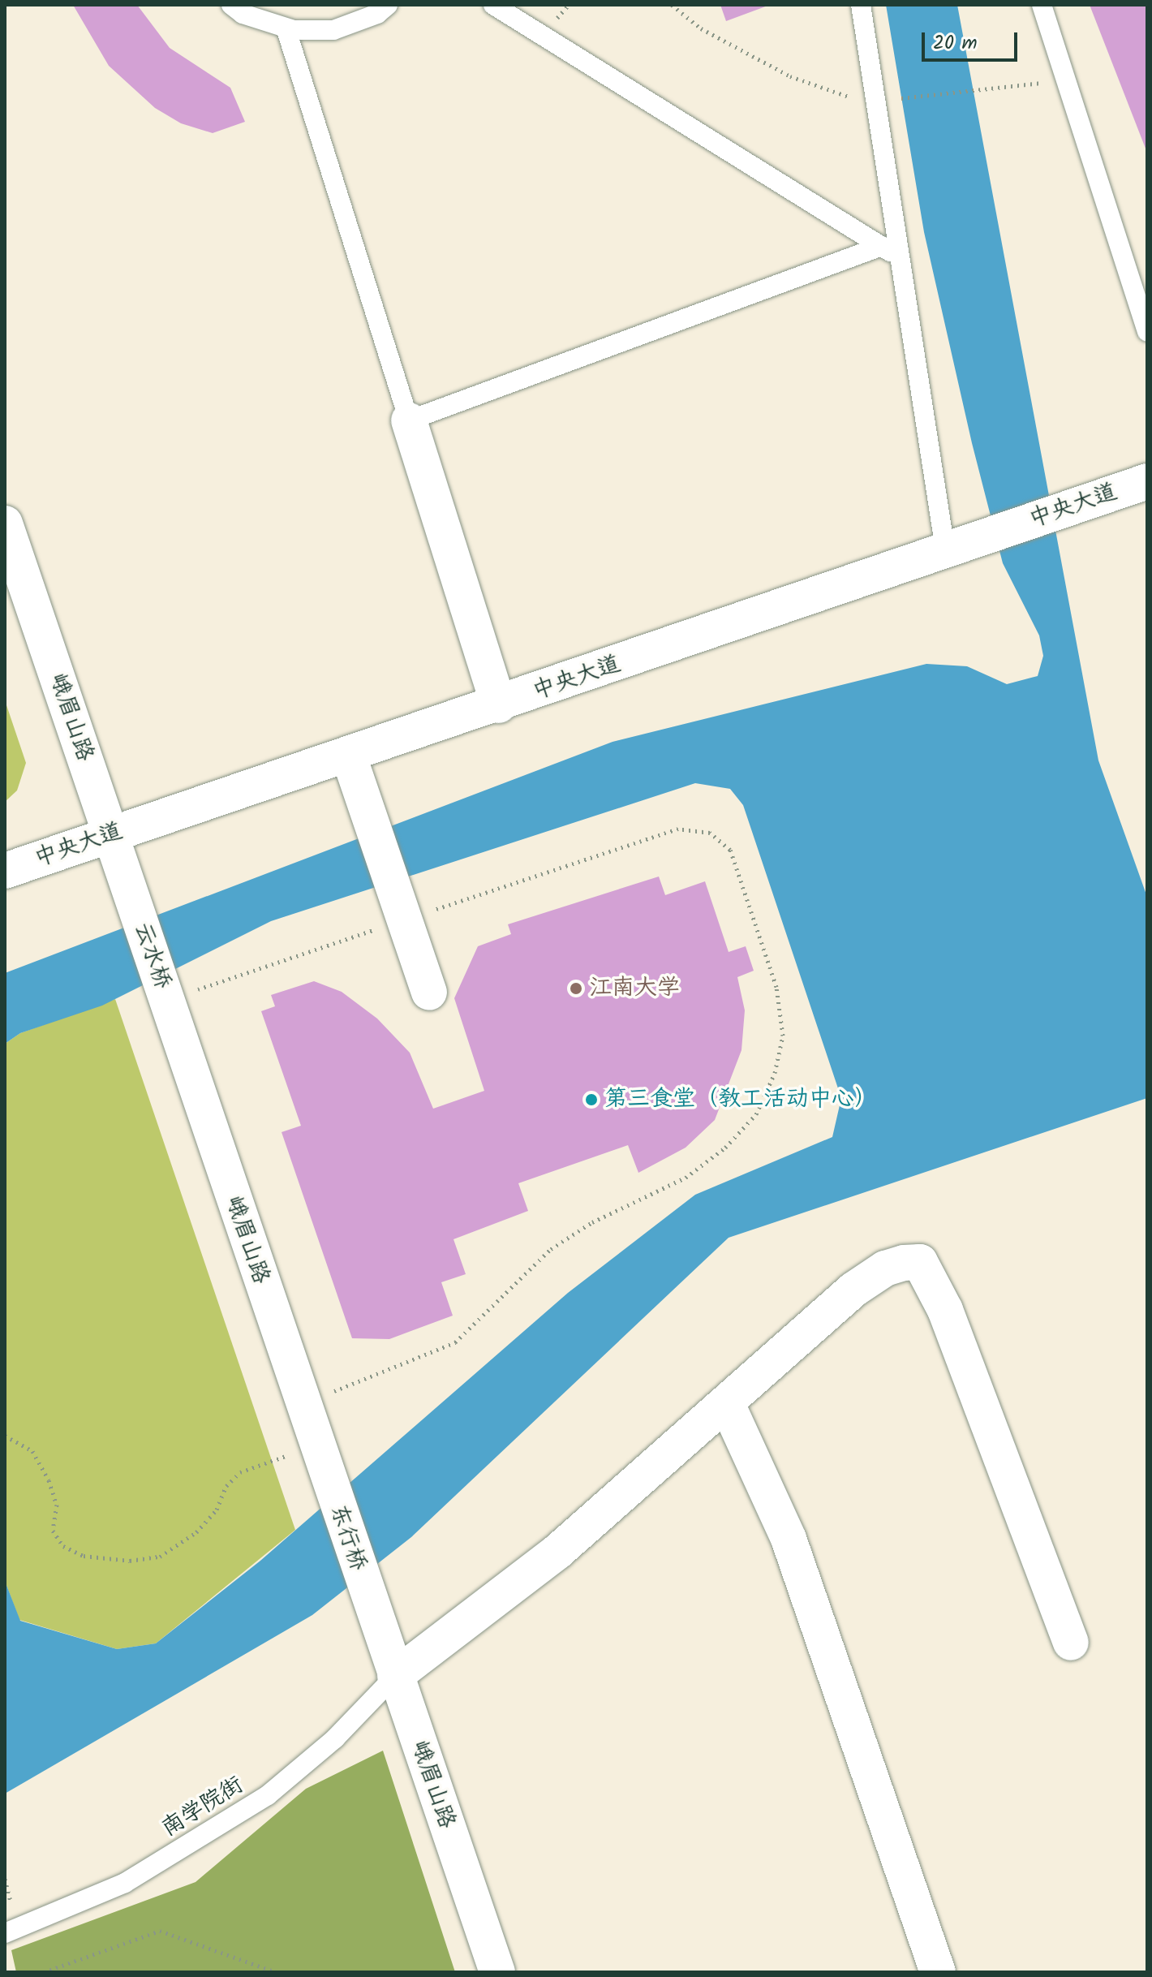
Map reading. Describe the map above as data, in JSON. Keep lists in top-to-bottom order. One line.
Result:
{"streets":{"street":["中央大道","峨眉山路","云水桥","东行桥"],"lane":["南学院街"]},"crossings":[["中央大道","峨眉山路"],["峨眉山路","云水桥"],["峨眉山路","东行桥"],["峨眉山路","南学院街"]],"places":["江南大学","第三食堂（教工活动中心）"],"scale_bar":"20 m"}
